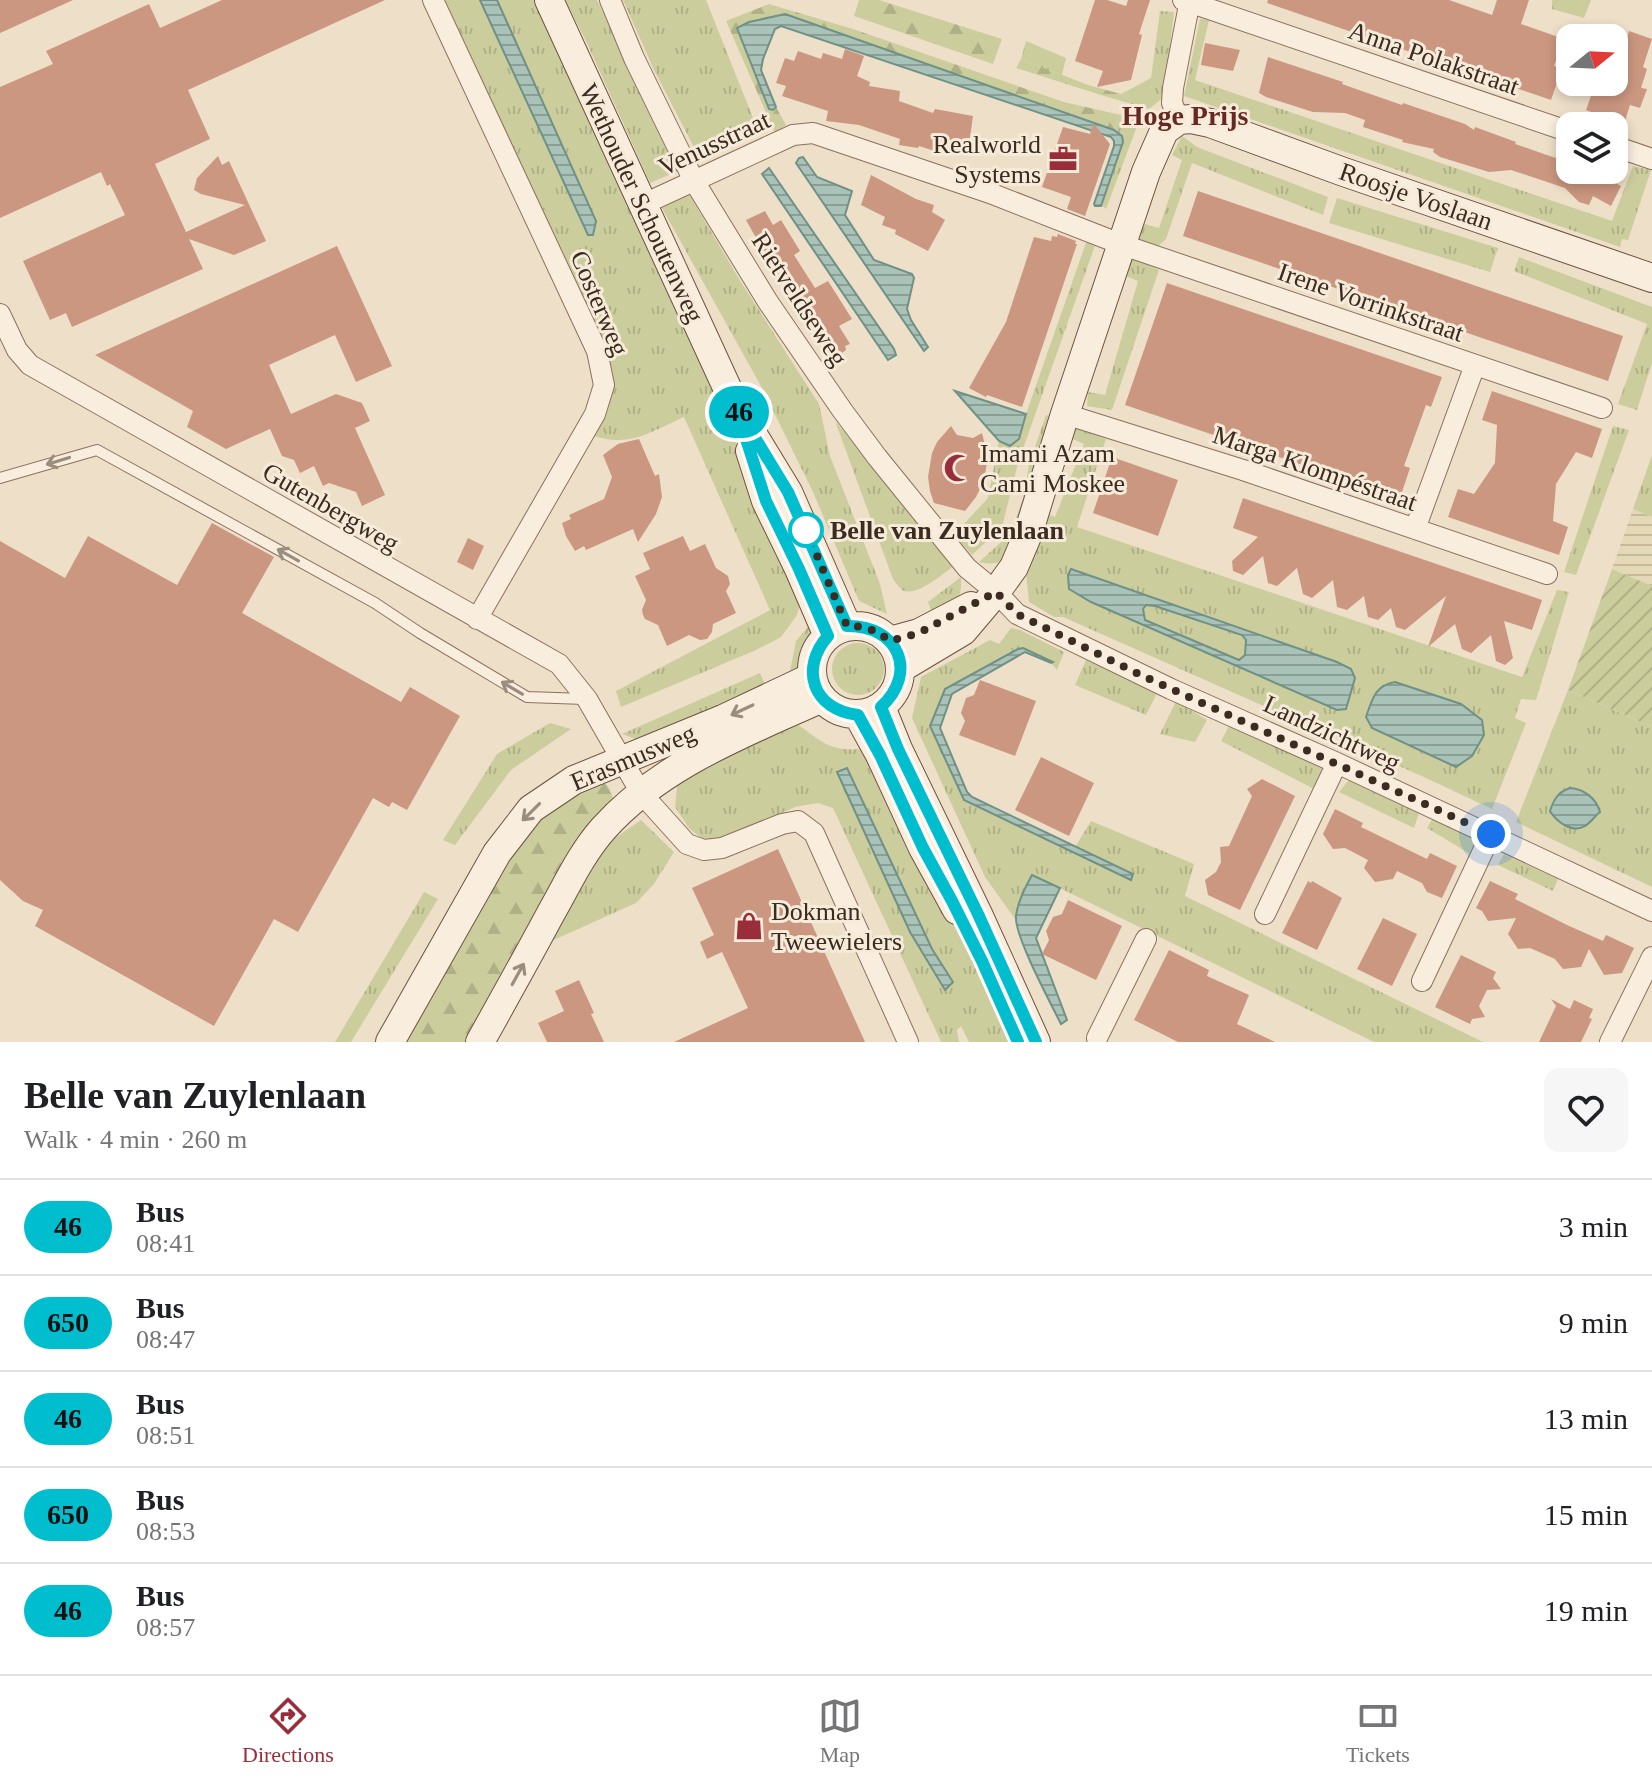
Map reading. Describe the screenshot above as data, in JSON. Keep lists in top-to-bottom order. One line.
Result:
{"streets":{"street":["Anna Polakstraat","Venusstraat","Roosje Voslaan","Wethouder Schoutenweg","Rietveldseweg","Irene Vorrinkstraat","Costerweg","Marga Klompéstraat","Gutenbergweg","Landzichtweg","Erasmusweg"]},"crossings":[["Venusstraat","Wethouder Schoutenweg"],["Venusstraat","Rietveldseweg"],["Venusstraat","Irene Vorrinkstraat"],["Wethouder Schoutenweg","Erasmusweg"],["Rietveldseweg","Landzichtweg"],["Costerweg","Gutenbergweg"],["Gutenbergweg","Erasmusweg"]],"districts":["Hoge Prijs"],"places":{"office":["Realworld Systems"],"mosque":["Imami Azam Cami Moskee"],"other":["Belle van Zuylenlaan"],"shop":["Dokman Tweewielers"]},"lines":["bus line 46"],"north":"right","page":{"on_map":"46","heading":["Belle van Zuylenlaan","Walk · 4 min · 260 m"],"list":[{"mark":"46","name":"Bus","note":"08:41","value":"3 min"},{"mark":"650","name":"Bus","note":"08:47","value":"9 min"},{"mark":"46","name":"Bus","note":"08:51","value":"13 min"},{"mark":"650","name":"Bus","note":"08:53","value":"15 min"},{"mark":"46","name":"Bus","note":"08:57","value":"19 min"}],"tabs":["Directions","Map","Tickets"]}}
